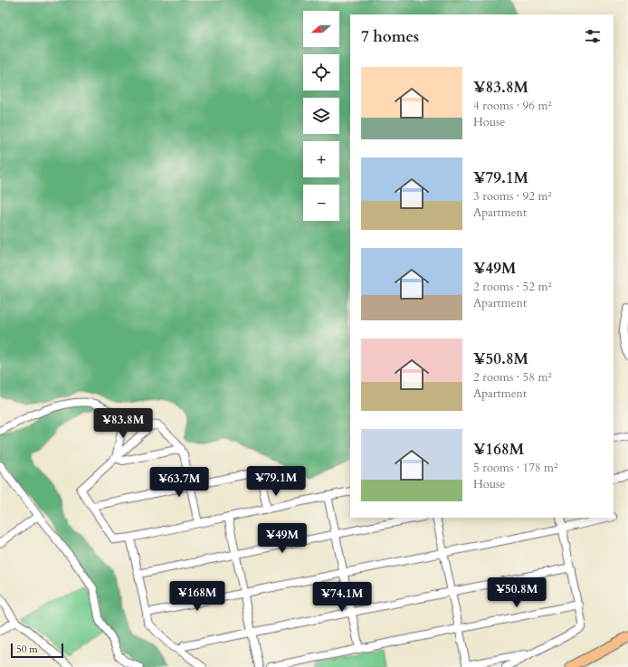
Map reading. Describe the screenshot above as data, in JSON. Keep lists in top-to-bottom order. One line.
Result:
{"scale_bar":"50 m","north":"left","page":{"map_buttons":["+","−"],"heading":"7 homes","list":[{"name":"¥83.8M","note":"4 rooms · 96 m² · House"},{"name":"¥79.1M","note":"3 rooms · 92 m² · Apartment"},{"name":"¥49M","note":"2 rooms · 52 m² · Apartment"},{"name":"¥50.8M","note":"2 rooms · 58 m² · Apartment"},{"name":"¥168M","note":"5 rooms · 178 m² · House"}],"price":["¥83.8M","¥79.1M","¥63.7M","¥49M","¥50.8M","¥168M","¥74.1M"],"scale":"50 m"}}
